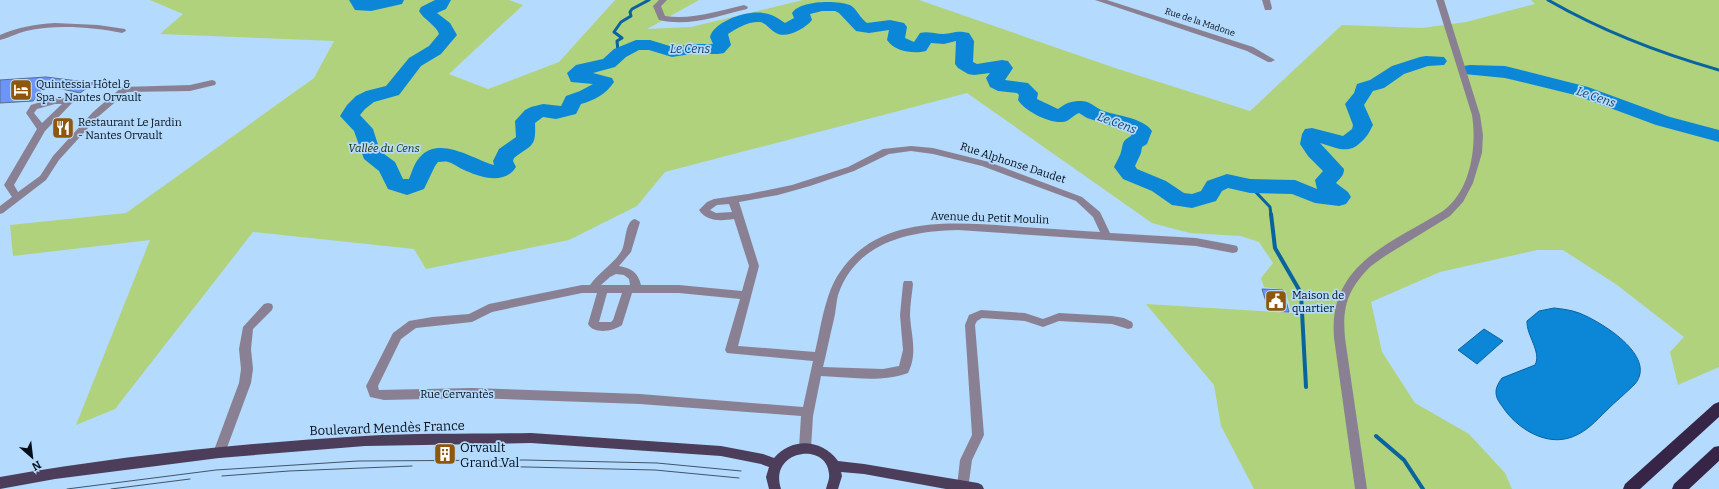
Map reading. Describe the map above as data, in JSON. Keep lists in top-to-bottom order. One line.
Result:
{"streets":{"main road":["Boulevard Mendès France"],"street":["Rue de la Madone","Rue Alphonse Daudet","Avenue du Petit Moulin","Rue Cervantès"]},"crossings":[["Rue Alphonse Daudet","Avenue du Petit Moulin"],["Avenue du Petit Moulin","Rue Cervantès"]],"water":["Le Cens"],"parks":["Vallée du Cens"],"places":{"hotel":["Quintessia Hôtel & Spa - Nantes Orvault"],"restaurant":["Restaurant Le Jardin - Nantes Orvault"],"public building":["Maison de quartier"],"building":["Orvault Grand Val"]},"north":"bottom right"}
